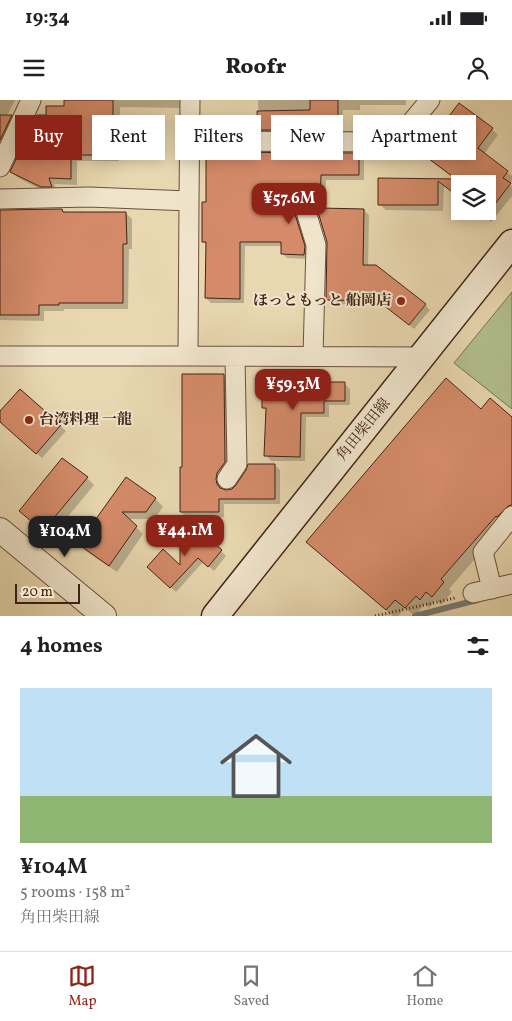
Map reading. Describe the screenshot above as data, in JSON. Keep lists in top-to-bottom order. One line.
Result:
{"streets":{"main road":["角田柴田線"]},"places":["ほっともっと 船岡店","台湾料理 一龍"],"scale_bar":"20 m","page":{"status":"19:34","header":"Roofr","chip":["Buy","Rent","Filters","New","Apartment"],"price":["¥57.6M","¥59.3M","¥44.1M","¥104M"],"scale":"20 m","heading":"4 homes","list":[{"name":"¥104M","note":"5 rooms · 158 m² · 角田柴田線"}],"tabs":["Map","Saved","Home"]}}
